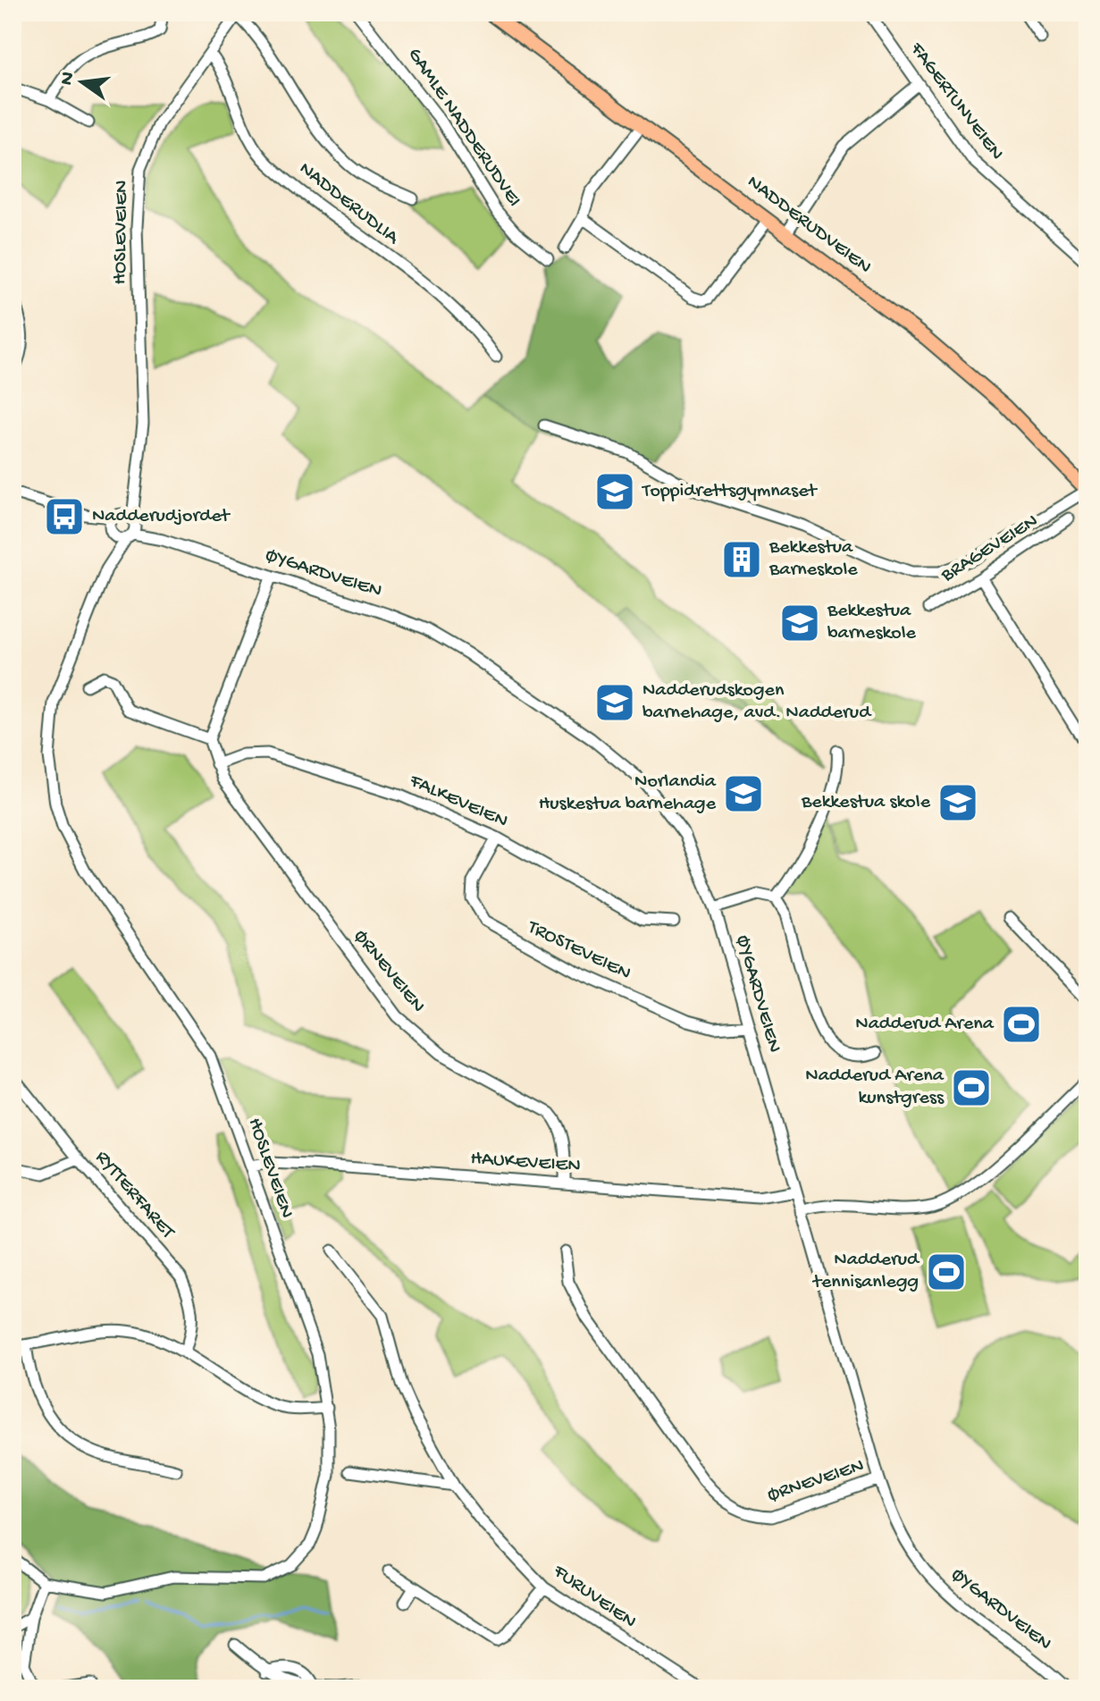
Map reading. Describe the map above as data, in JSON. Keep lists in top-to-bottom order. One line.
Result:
{"streets":{"main road":["NADDERUDVEIEN"],"street":["FAGERTUNVEIEN","GAMLE NADDERUDVEI","NADDERUDLIA","HOSLEVEIEN","BRAGEVEIEN","ØYGARDVEIEN","FALKEVEIEN","TROSTEVEIEN","ØRNEVEIEN","HAUKEVEIEN","RYTTERFARET","FURUVEIEN"]},"crossings":[["NADDERUDLIA","HOSLEVEIEN"],["HOSLEVEIEN","ØYGARDVEIEN"],["HOSLEVEIEN","HAUKEVEIEN"],["ØYGARDVEIEN","TROSTEVEIEN"],["ØYGARDVEIEN","ØRNEVEIEN"],["ØYGARDVEIEN","HAUKEVEIEN"],["FALKEVEIEN","TROSTEVEIEN"],["FALKEVEIEN","ØRNEVEIEN"],["ØRNEVEIEN","HAUKEVEIEN"]],"places":{"school or university":["Toppidrettsgymnaset","Bekkestua barneskole","Nadderudskogen barnehage, avd. Nadderud","Norlandia Huskestua barnehage","Bekkestua skole"],"bus stop":["Nadderudjordet"],"building":["Bekkestua Barneskole"],"sports":["Nadderud Arena","Nadderud Arena kunstgress","Nadderud tennisanlegg"]},"north":"left"}
